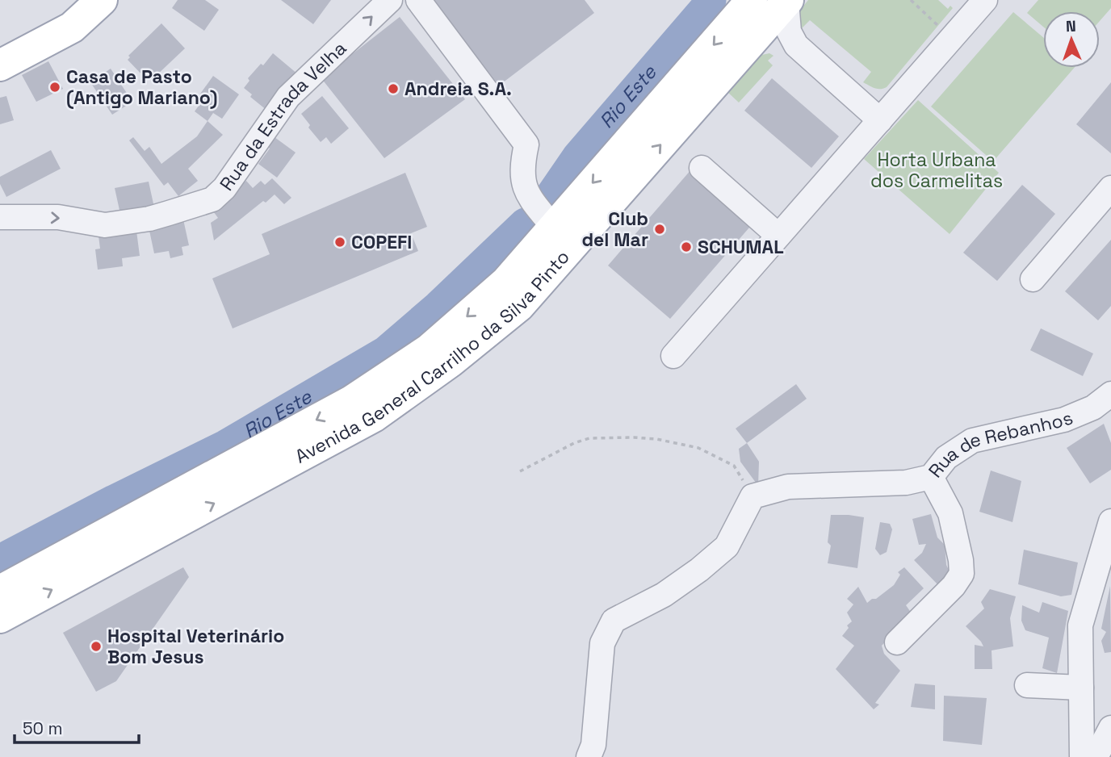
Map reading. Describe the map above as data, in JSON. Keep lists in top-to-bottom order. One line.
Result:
{"streets":{"main road":["Avenida General Carrilho da Silva Pinto"],"street":["Rua da Estrada Velha","Rua de Rebanhos"]},"one_way":["Rua da Estrada Velha"],"water":["Rio Este"],"parks":["Horta Urbana dos Carmelitas"],"places":["Casa de Pasto (Antigo Mariano)","Andreia S.A.","Club del Mar","COPEFI","SCHUMAL","Hospital Veterinário Bom Jesus"],"scale_bar":"50 m","north":"top"}
